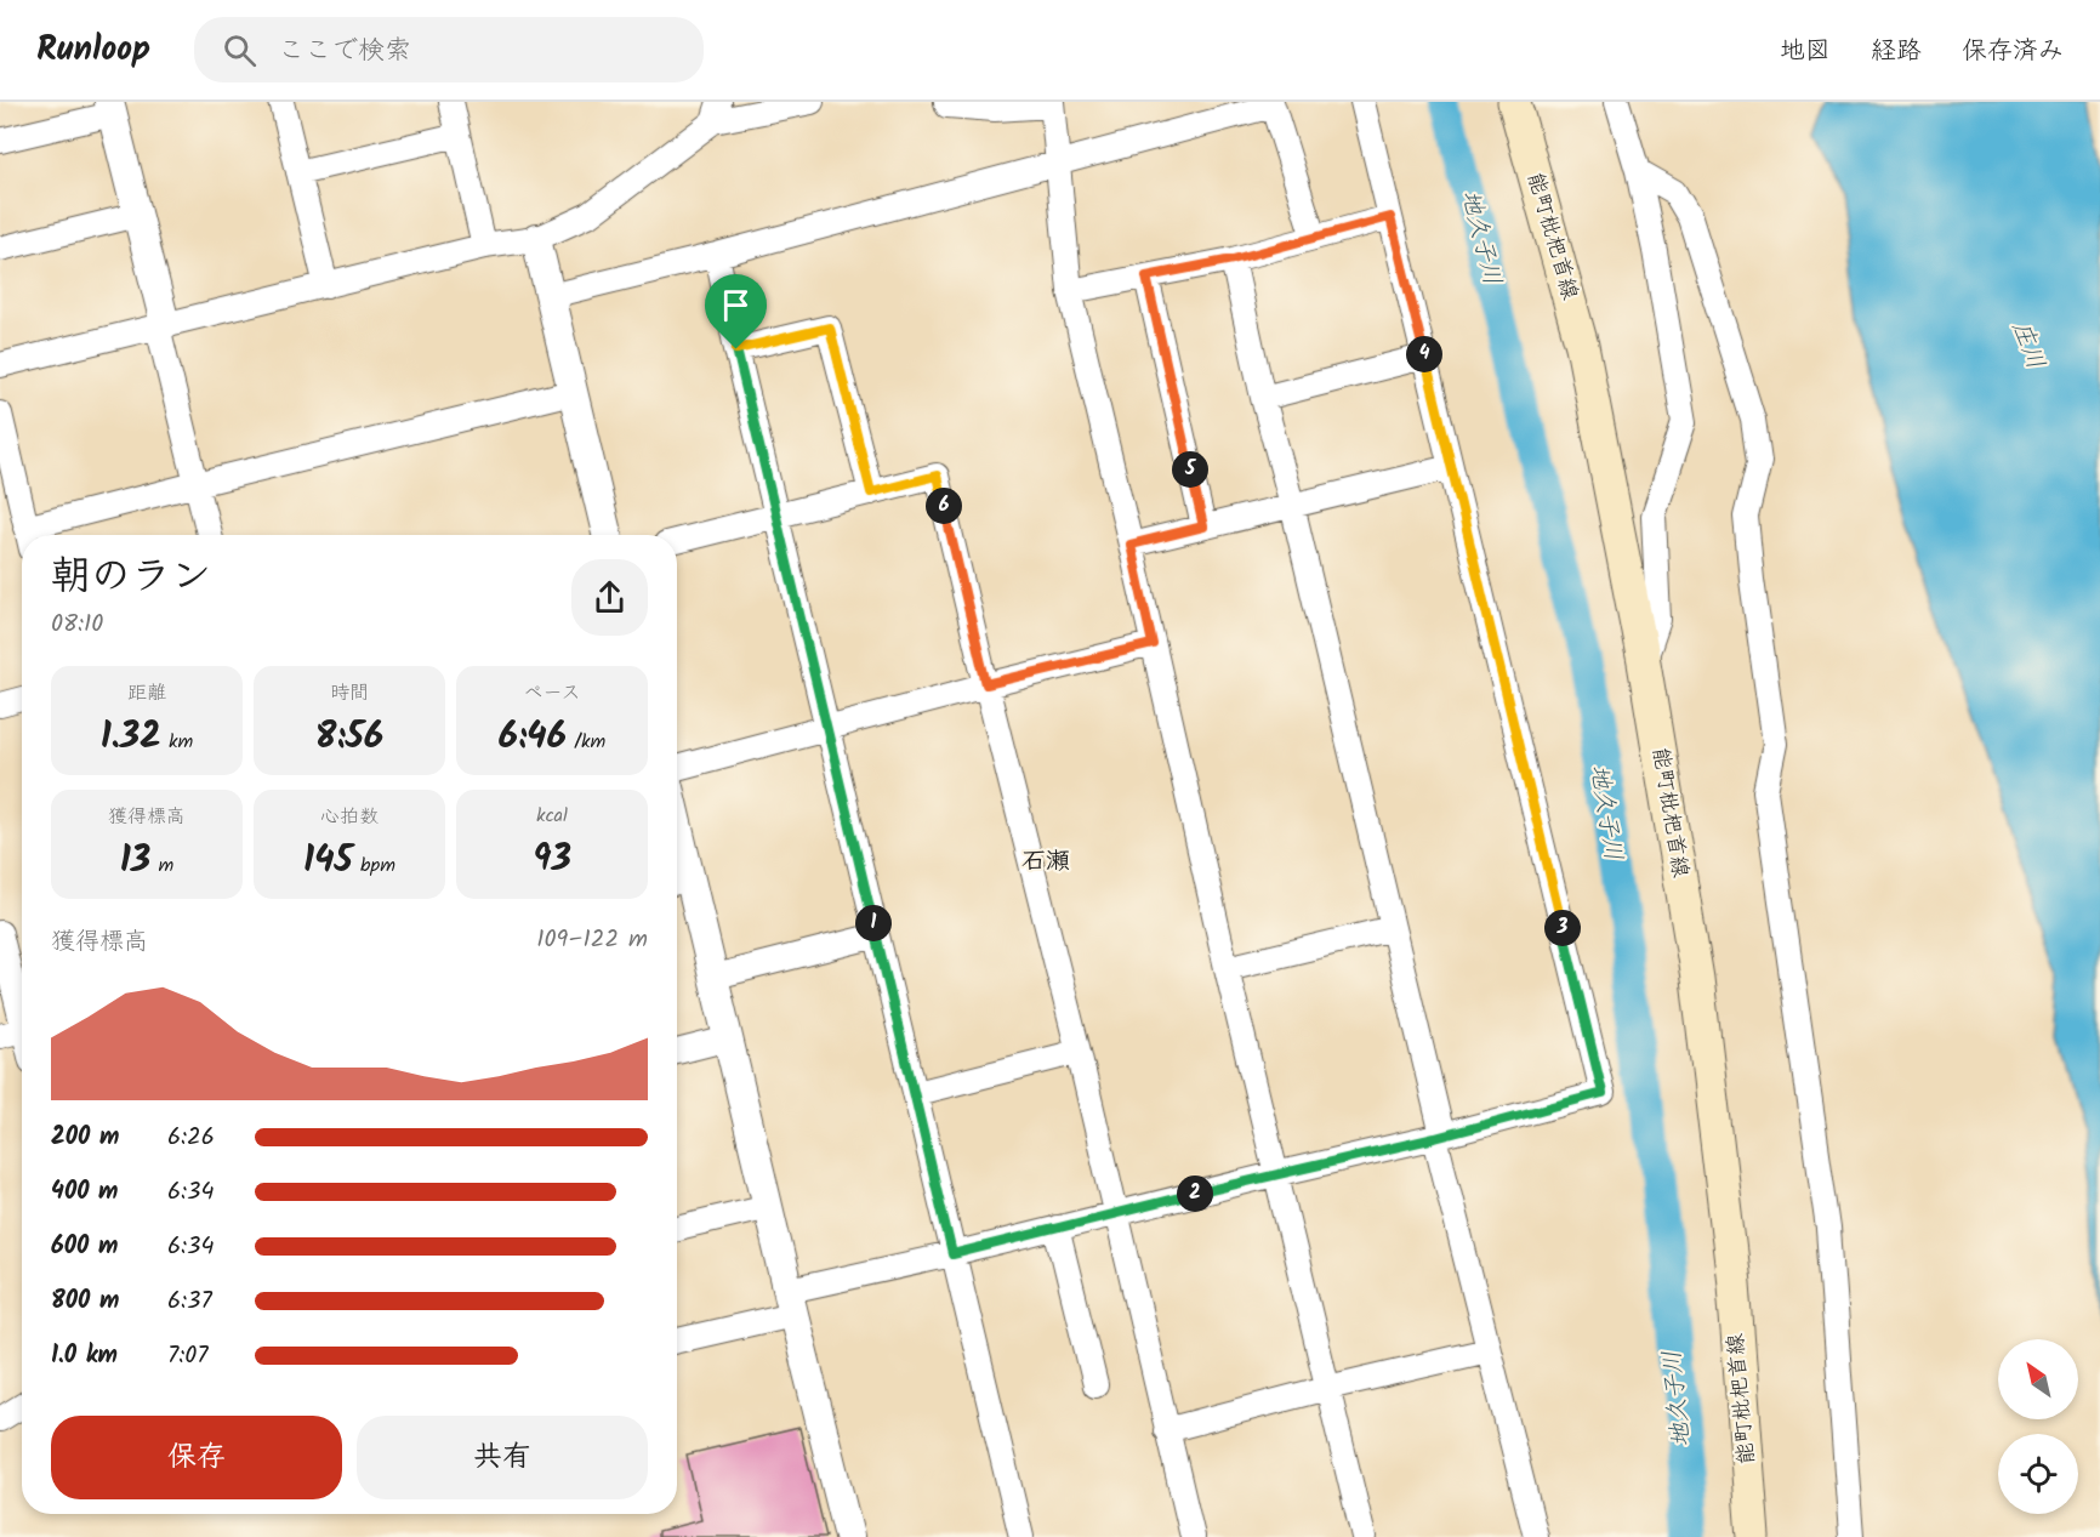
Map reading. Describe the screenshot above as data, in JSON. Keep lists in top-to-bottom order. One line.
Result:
{"streets":{"main road":["能町枇杷首線"]},"districts":["石瀬"],"water":["地久子川","庄川"],"north":"top left","page":{"header":"Runloop","search":"ここで検索","nav":["地図","経路","保存済み"],"pins":["4","5","6","1","3","2"],"heading":["朝のラン","08:10"],"stats":[["距離","1.32 km"],["時間","8:56"],["ペース","6:46 /km"],["獲得標高","13 m"],["心拍数","145 bpm"],["kcal","93"]],"chart":["獲得標高","109–122 m"],"list":[{"name":"200 m","note":"6:26"},{"name":"400 m","note":"6:34"},{"name":"600 m","note":"6:34"},{"name":"800 m","note":"6:37"},{"name":"1.0 km","note":"7:07"}],"buttons":["保存","共有"]}}
